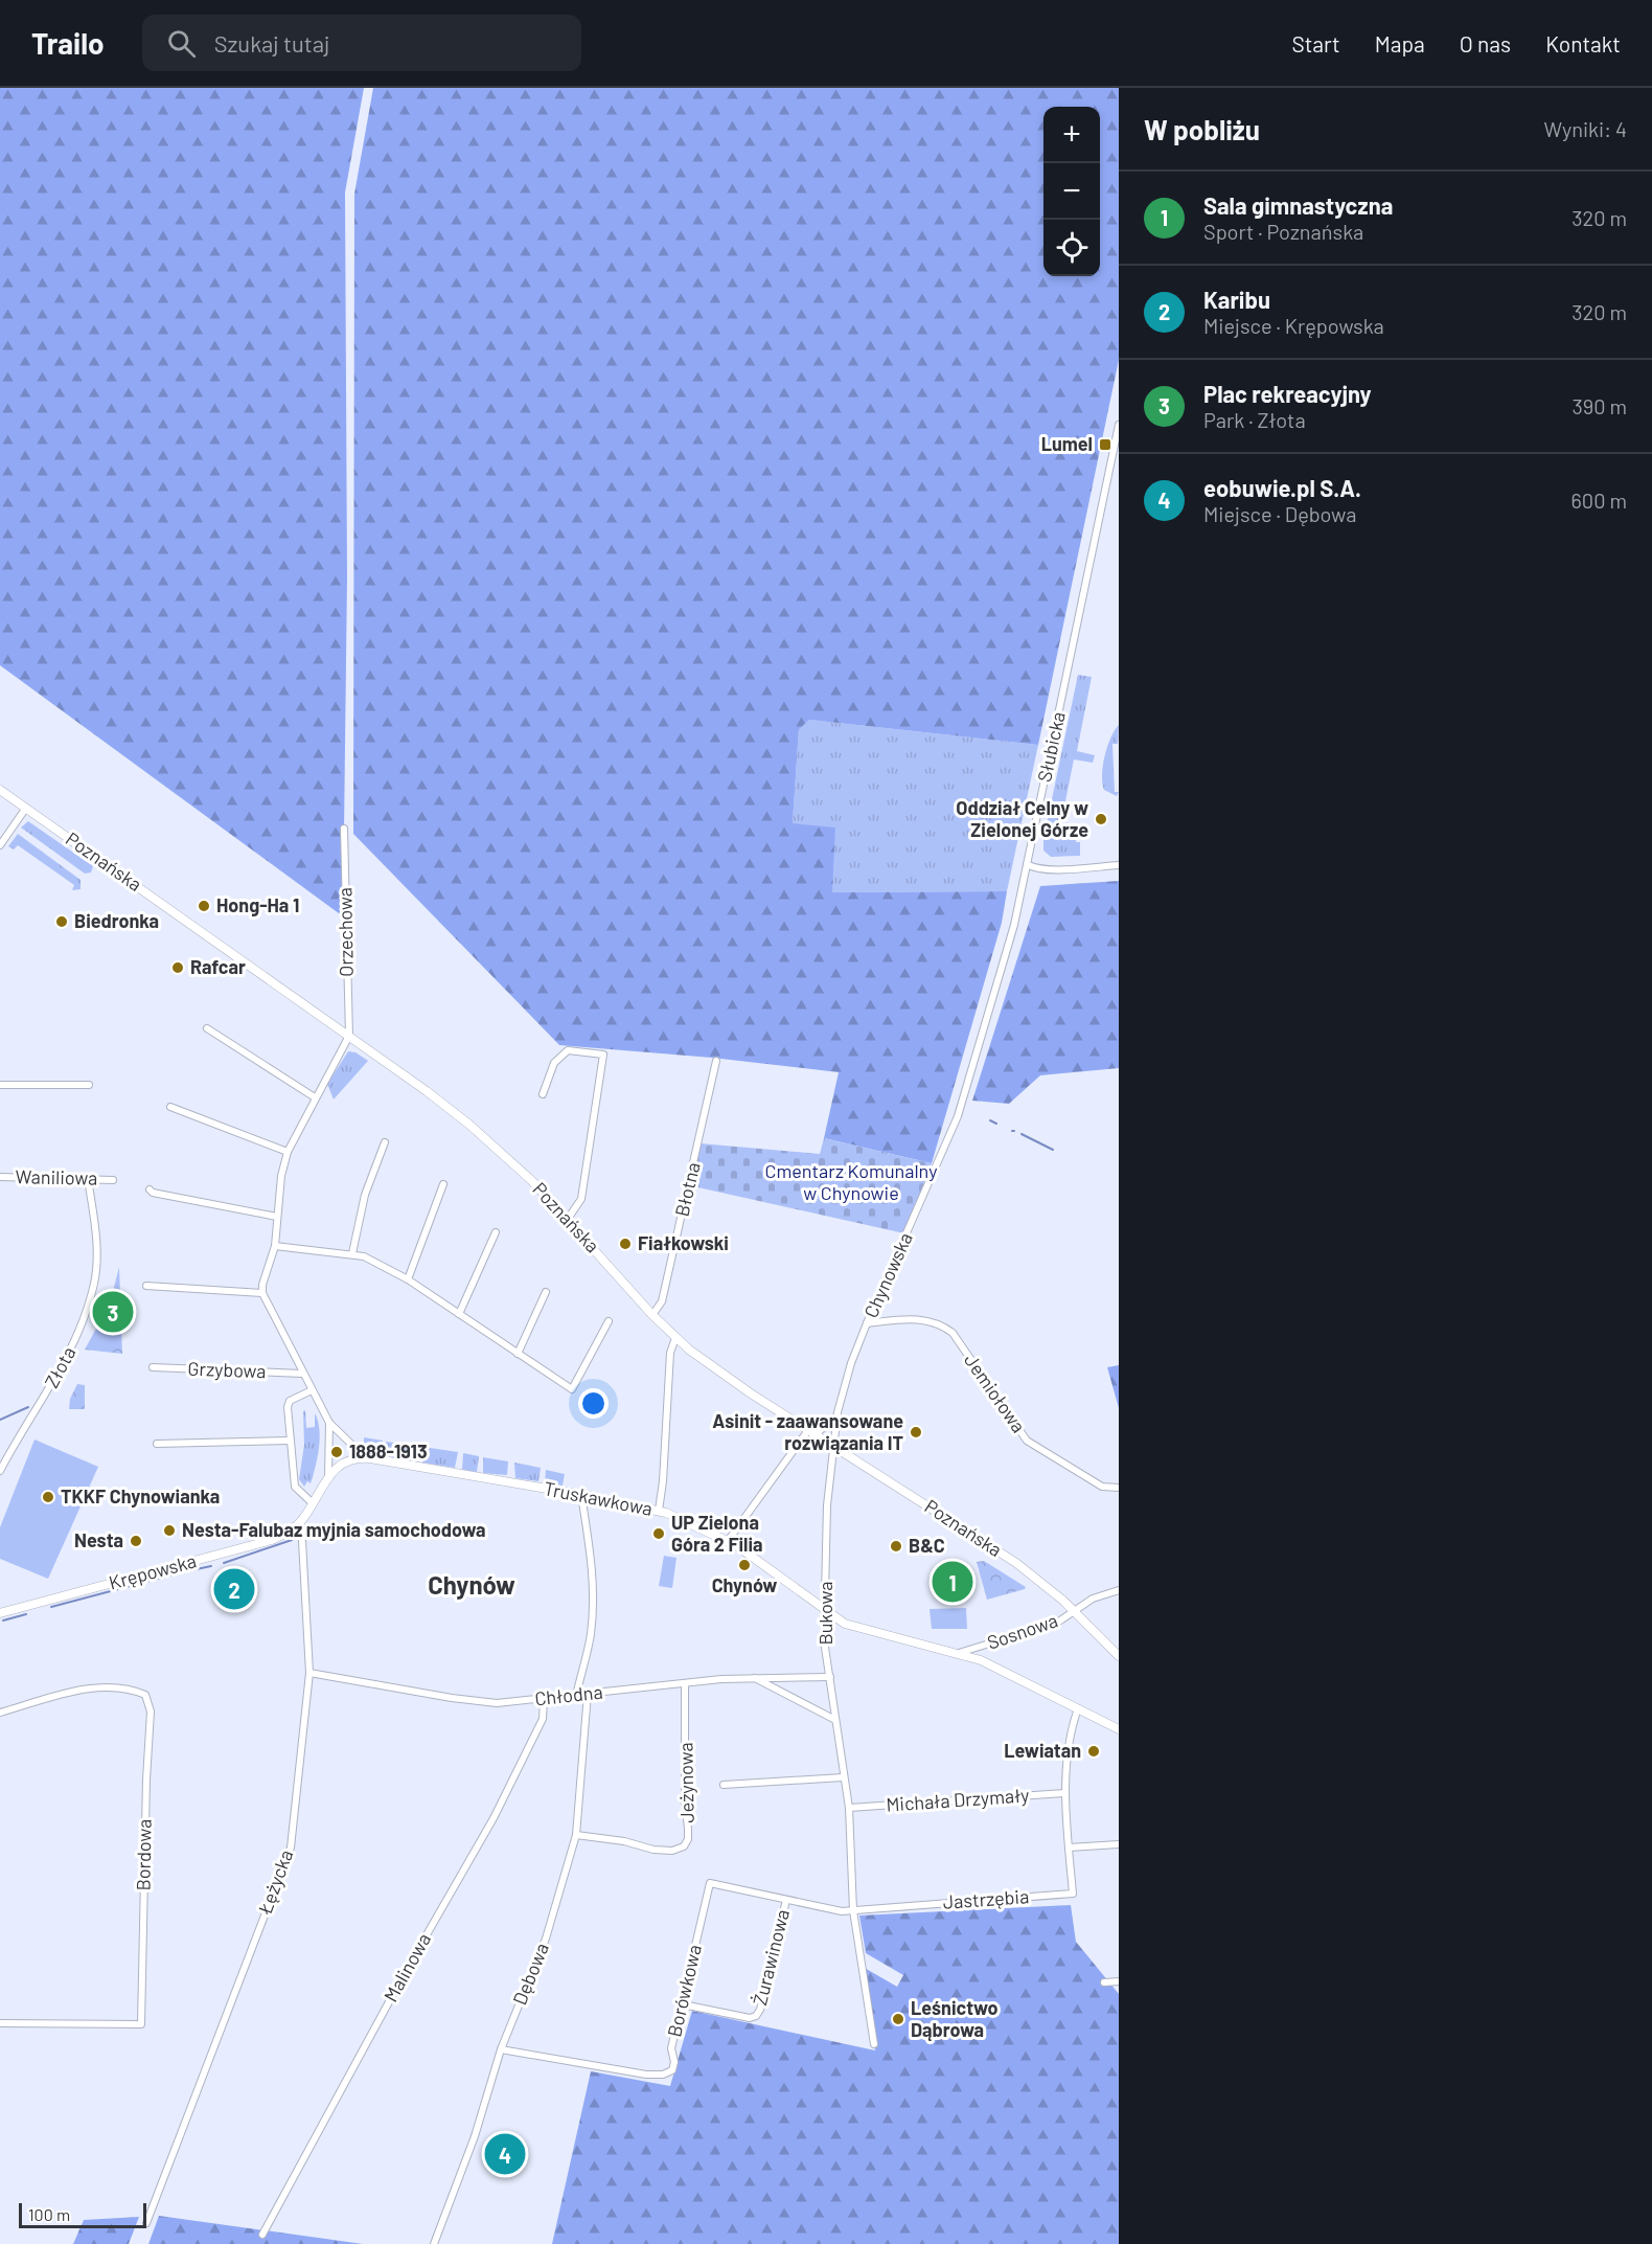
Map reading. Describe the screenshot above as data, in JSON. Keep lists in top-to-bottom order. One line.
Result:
{"streets":{"street":["Słubicka","Poznańska","Orzechowa","Waniliowa","Błotna","Chynowska","Złota","Grzybowa","Jemiołowa","Truskawkowa","Krępowska","Bukowa","Sosnowa","Chłodna","Jeżynowa","Michała Drzymały","Bordowa","Łężycka","Jastrzębia","Żurawinowa","Malinowa","Dębowa","Borówkowa"]},"crossings":[["Słubicka","Chynowska"],["Poznańska","Orzechowa"],["Poznańska","Błotna"],["Poznańska","Chynowska"],["Poznańska","Bukowa"],["Poznańska","Sosnowa"],["Waniliowa","Złota"],["Chynowska","Jemiołowa"],["Chynowska","Bukowa"],["Truskawkowa","Bukowa"],["Truskawkowa","Sosnowa"],["Truskawkowa","Jastrzębia"],["Krępowska","Łężycka"],["Bukowa","Chłodna"],["Bukowa","Michała Drzymały"],["Bukowa","Jastrzębia"],["Bukowa","Borówkowa"],["Chłodna","Jeżynowa"],["Chłodna","Łężycka"],["Chłodna","Malinowa"],["Chłodna","Dębowa"],["Jeżynowa","Dębowa"],["Michała Drzymały","Jastrzębia"],["Jastrzębia","Borówkowa"],["Żurawinowa","Borówkowa"],["Dębowa","Borówkowa"]],"districts":["Chynów"],"parks":["Cmentarz Komunalny w Chynowie"],"places":{"transit":["Lumel"],"other":["Oddział Celny w Zielonej Górze","Hong-Ha 1","Biedronka","Rafcar","Fiałkowski","Asinit - zaawansowane rozwiązania IT","1888-1913","TKKF Chynowianka","Nesta-Falubaz myjnia samochodowa","UP Zielona Góra 2 Filia","Nesta","B&C","Chynów","Lewiatan","Leśnictwo Dąbrowa"]},"scale_bar":"100 m","page":{"header":"Trailo","search":"Szukaj tutaj","nav":["Start","Mapa","O nas","Kontakt"],"heading":["W pobliżu","Wyniki: 4"],"map_buttons":["+","−"],"list":[{"mark":"1","name":"Sala gimnastyczna","note":"Sport · Poznańska","value":"320 m"},{"mark":"2","name":"Karibu","note":"Miejsce · Krępowska","value":"320 m"},{"mark":"3","name":"Plac rekreacyjny","note":"Park · Złota","value":"390 m"},{"mark":"4","name":"eobuwie.pl S.A.","note":"Miejsce · Dębowa","value":"600 m"}],"pins":["3","1","2","4"],"scale":"100 m"}}
